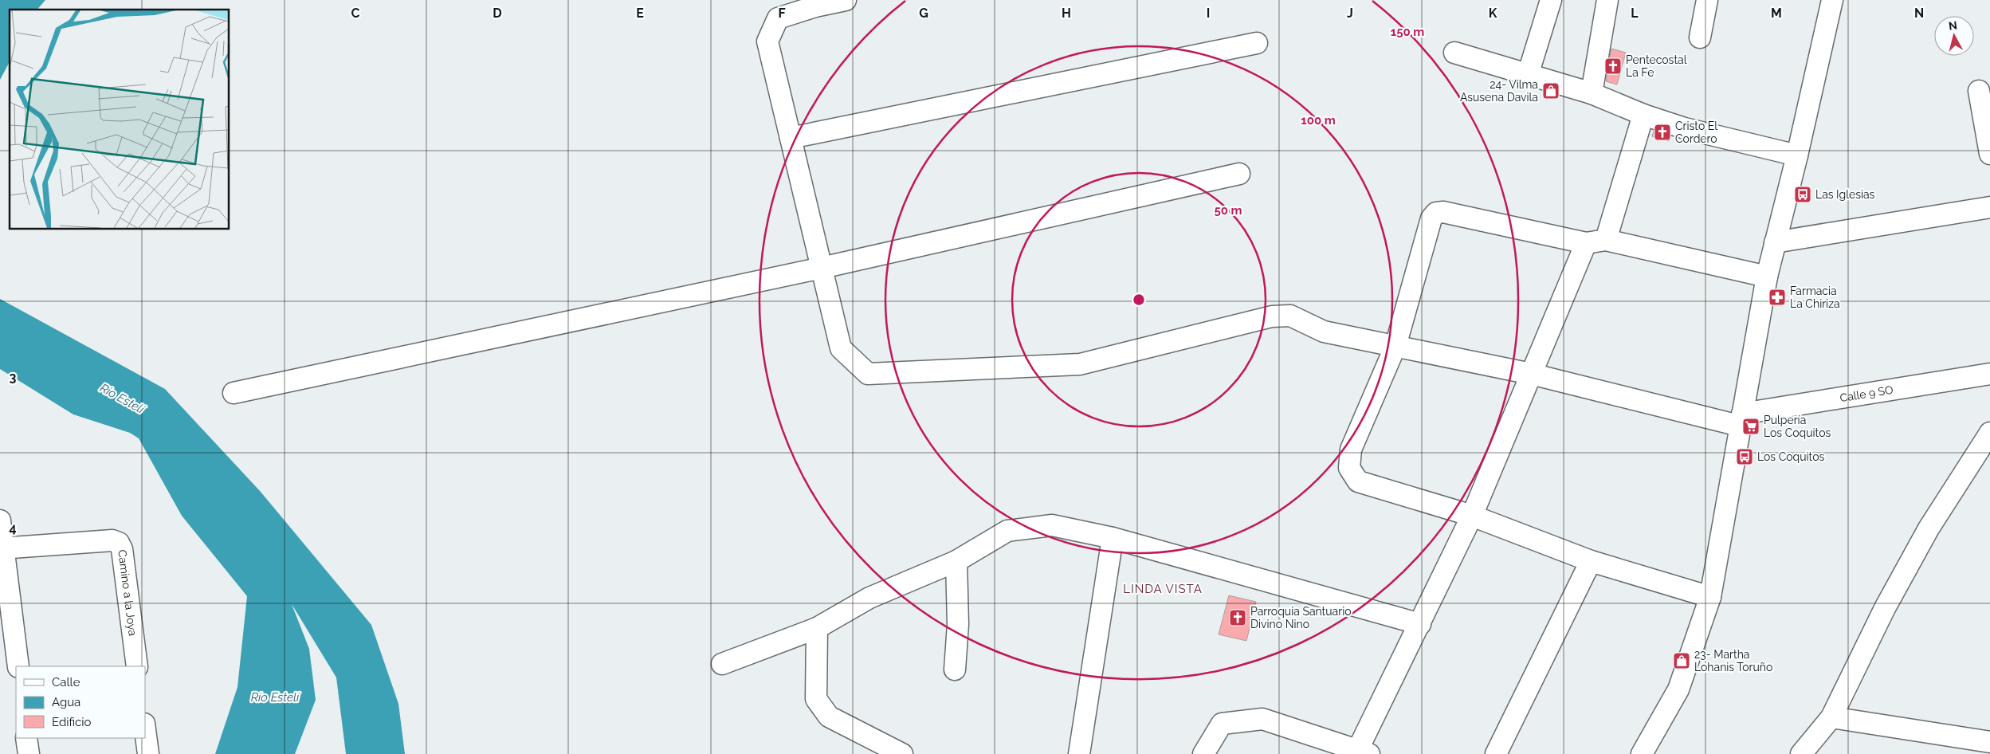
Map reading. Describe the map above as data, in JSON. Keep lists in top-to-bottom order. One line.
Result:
{"streets":{"street":["Calle 9 SO","Camino a la Joya"]},"districts":["LINDA VISTA"],"water":["Río Estelí"],"places":{"church":["Pentecostal La Fe","Cristo El Cordero","Parroquia Santuario Divino Nino"],"shop":["24- Vilma Asusena Davila","23- Martha Lohanis Toruño"],"bus stop":["Las Iglesias","Los Coquitos"],"pharmacy":["Farmacia La Chiriza"],"supermarket":["Pulpería Los Coquitos"]},"legend":["Calle","Agua","Edificio"],"north":"top","grid":{"columns":["C","D","E","F","G","H","I","J","K","L","M","N"],"rows":["3","4"]},"rings":["150 m","100 m","50 m"]}
